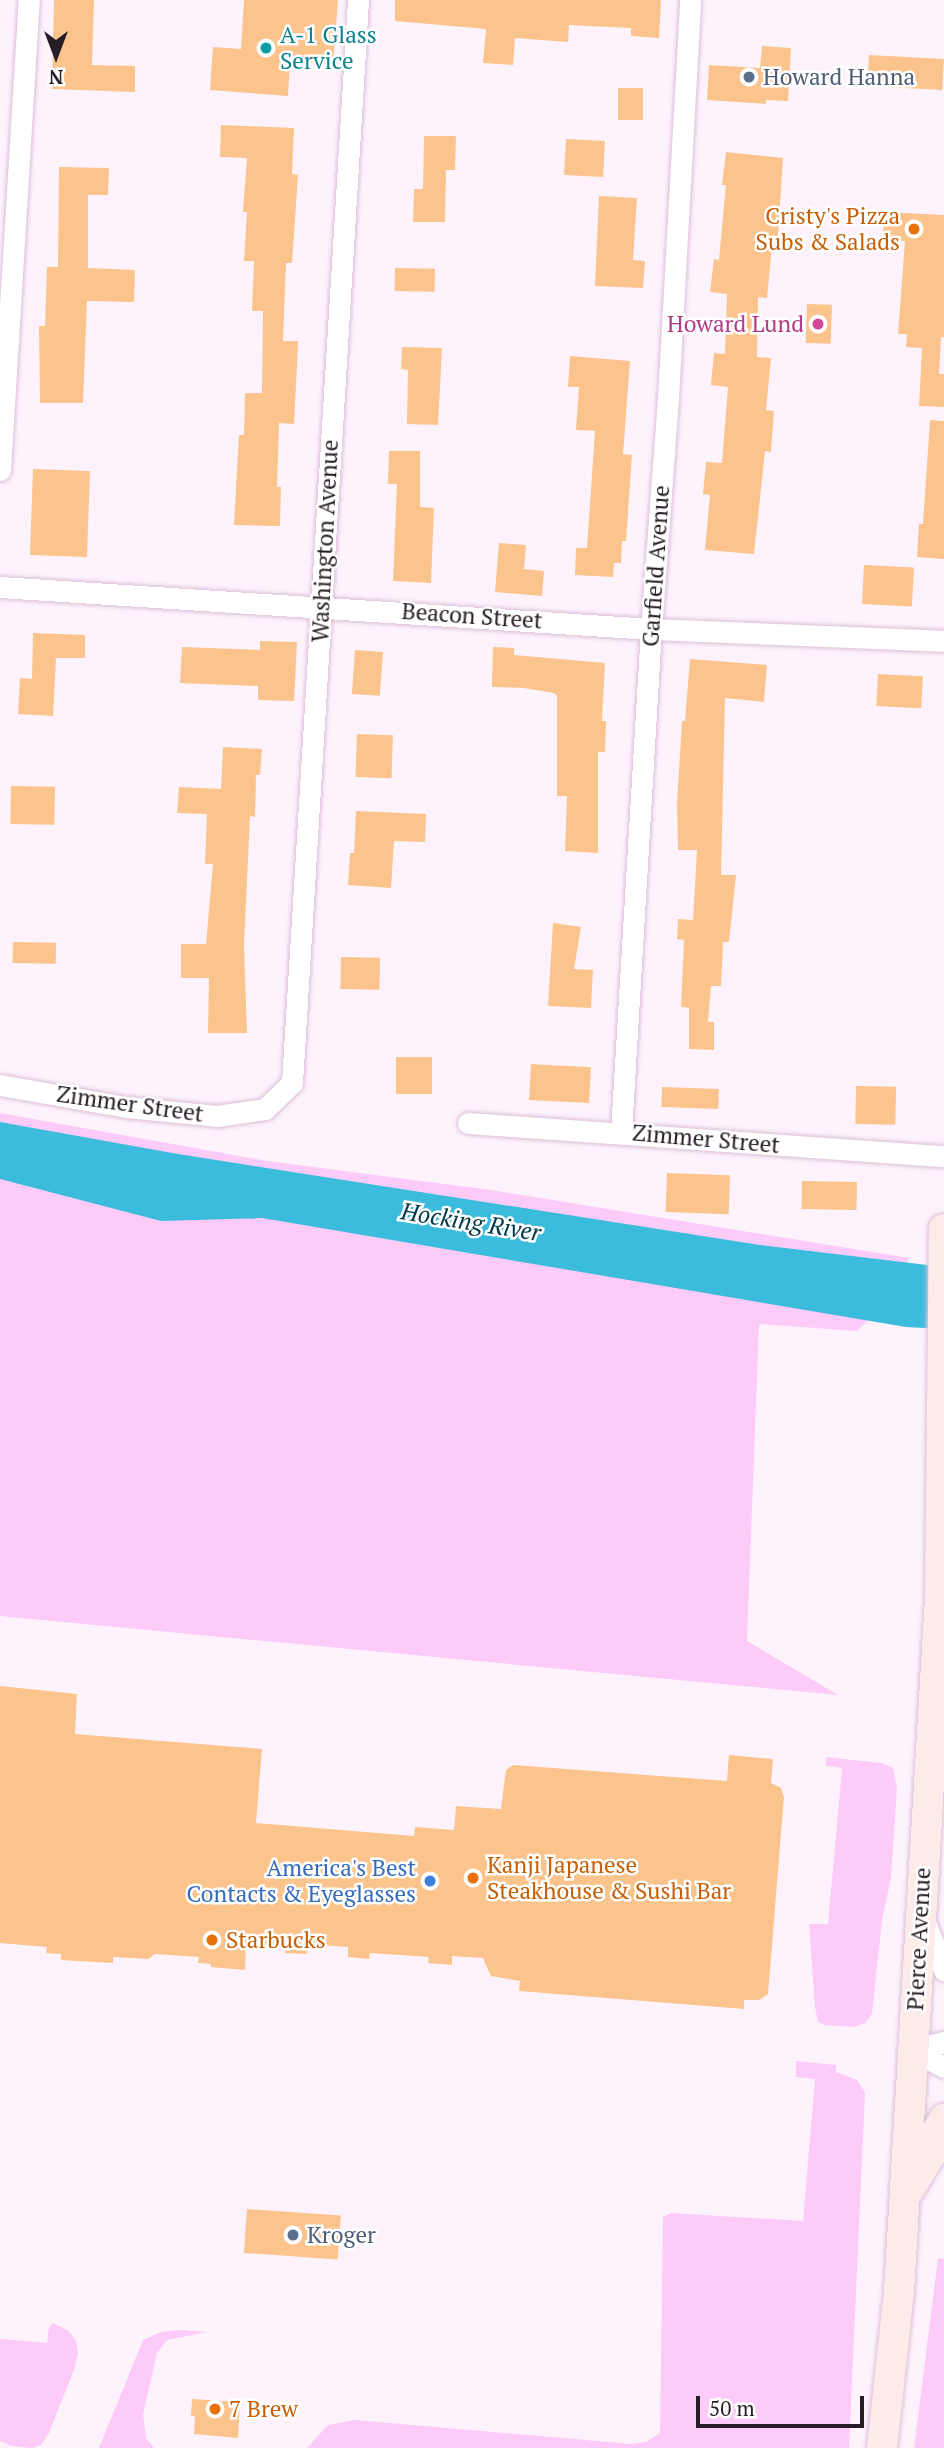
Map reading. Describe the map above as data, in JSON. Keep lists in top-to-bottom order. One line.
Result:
{"streets":{"street":["Washington Avenue","Garfield Avenue","Beacon Street","Zimmer Street","Pierce Avenue"]},"crossings":[["Washington Avenue","Beacon Street"],["Washington Avenue","Zimmer Street"],["Garfield Avenue","Beacon Street"],["Garfield Avenue","Zimmer Street"]],"water":["Hocking River"],"places":["A-1 Glass Service","Howard Hanna","Cristy's Pizza Subs & Salads","Howard Lund","Kanji Japanese Steakhouse & Sushi Bar","America's Best Contacts & Eyeglasses","Starbucks","Kroger","7 Brew"],"scale_bar":"50 m","north":"bottom"}
